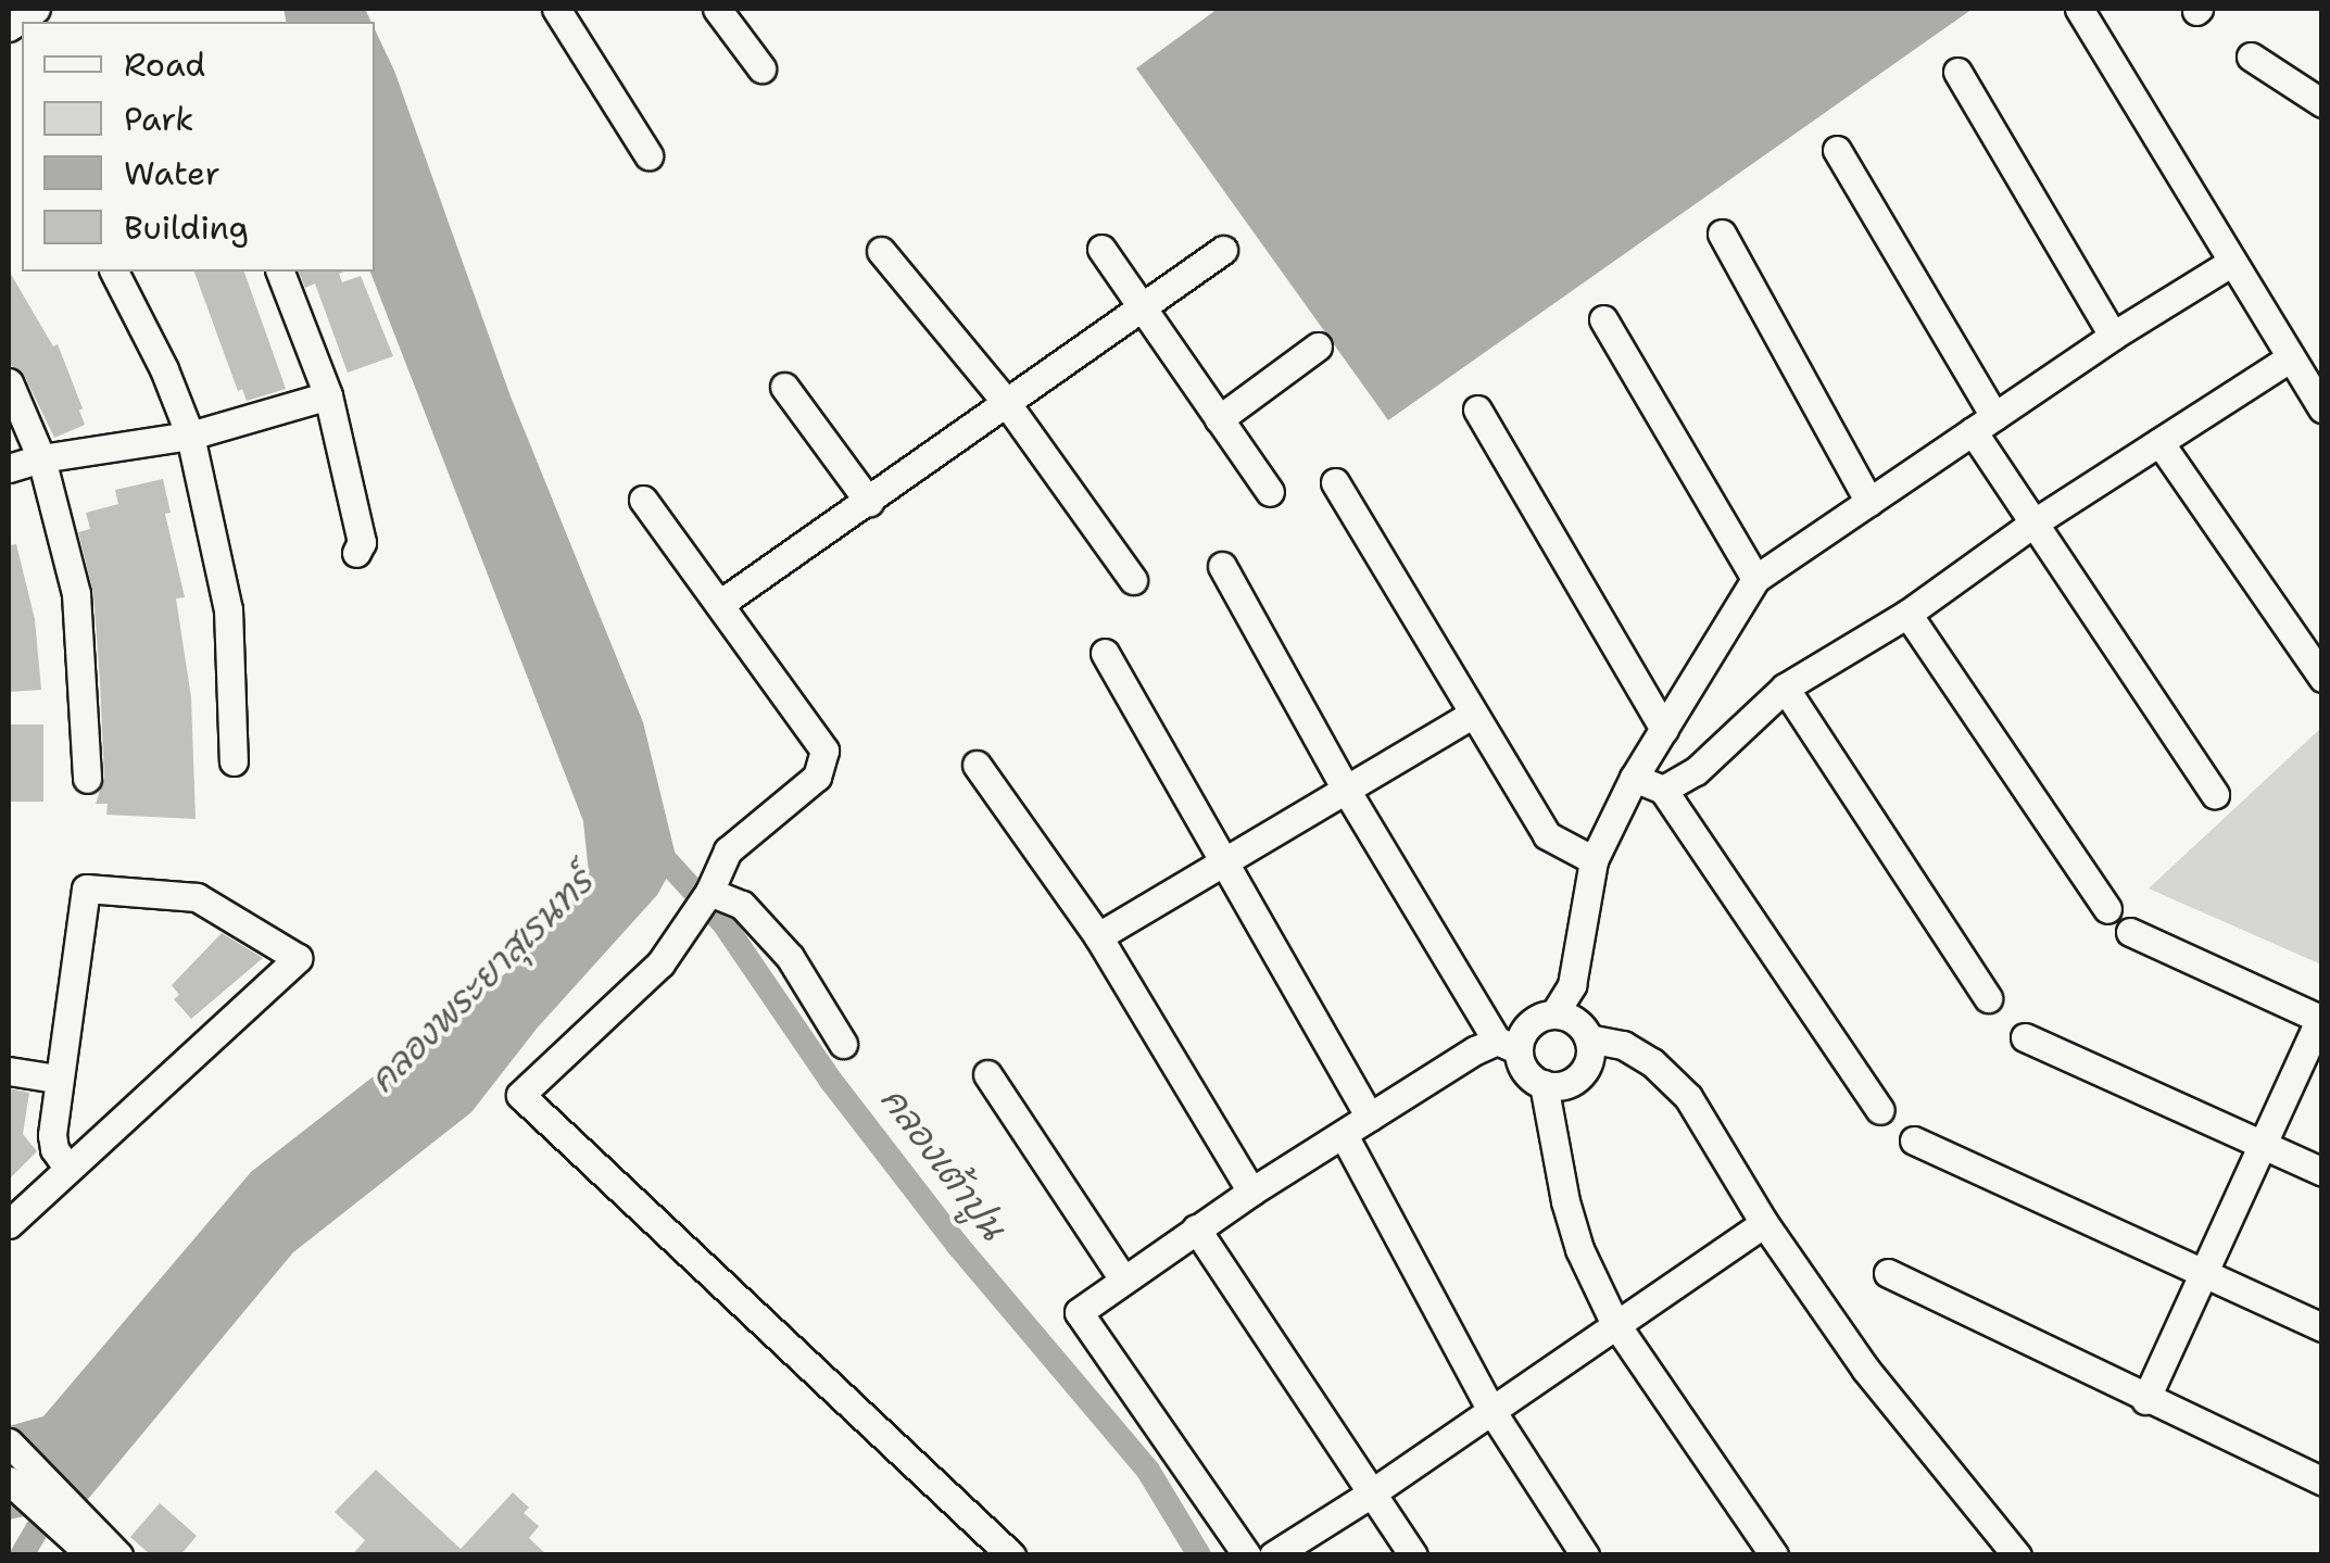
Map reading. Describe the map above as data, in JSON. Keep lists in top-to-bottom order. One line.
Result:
{"water":["คลองพระยาสุเรนทร์","คลองเต้าปูน"],"legend":["Road","Park","Water","Building"]}
